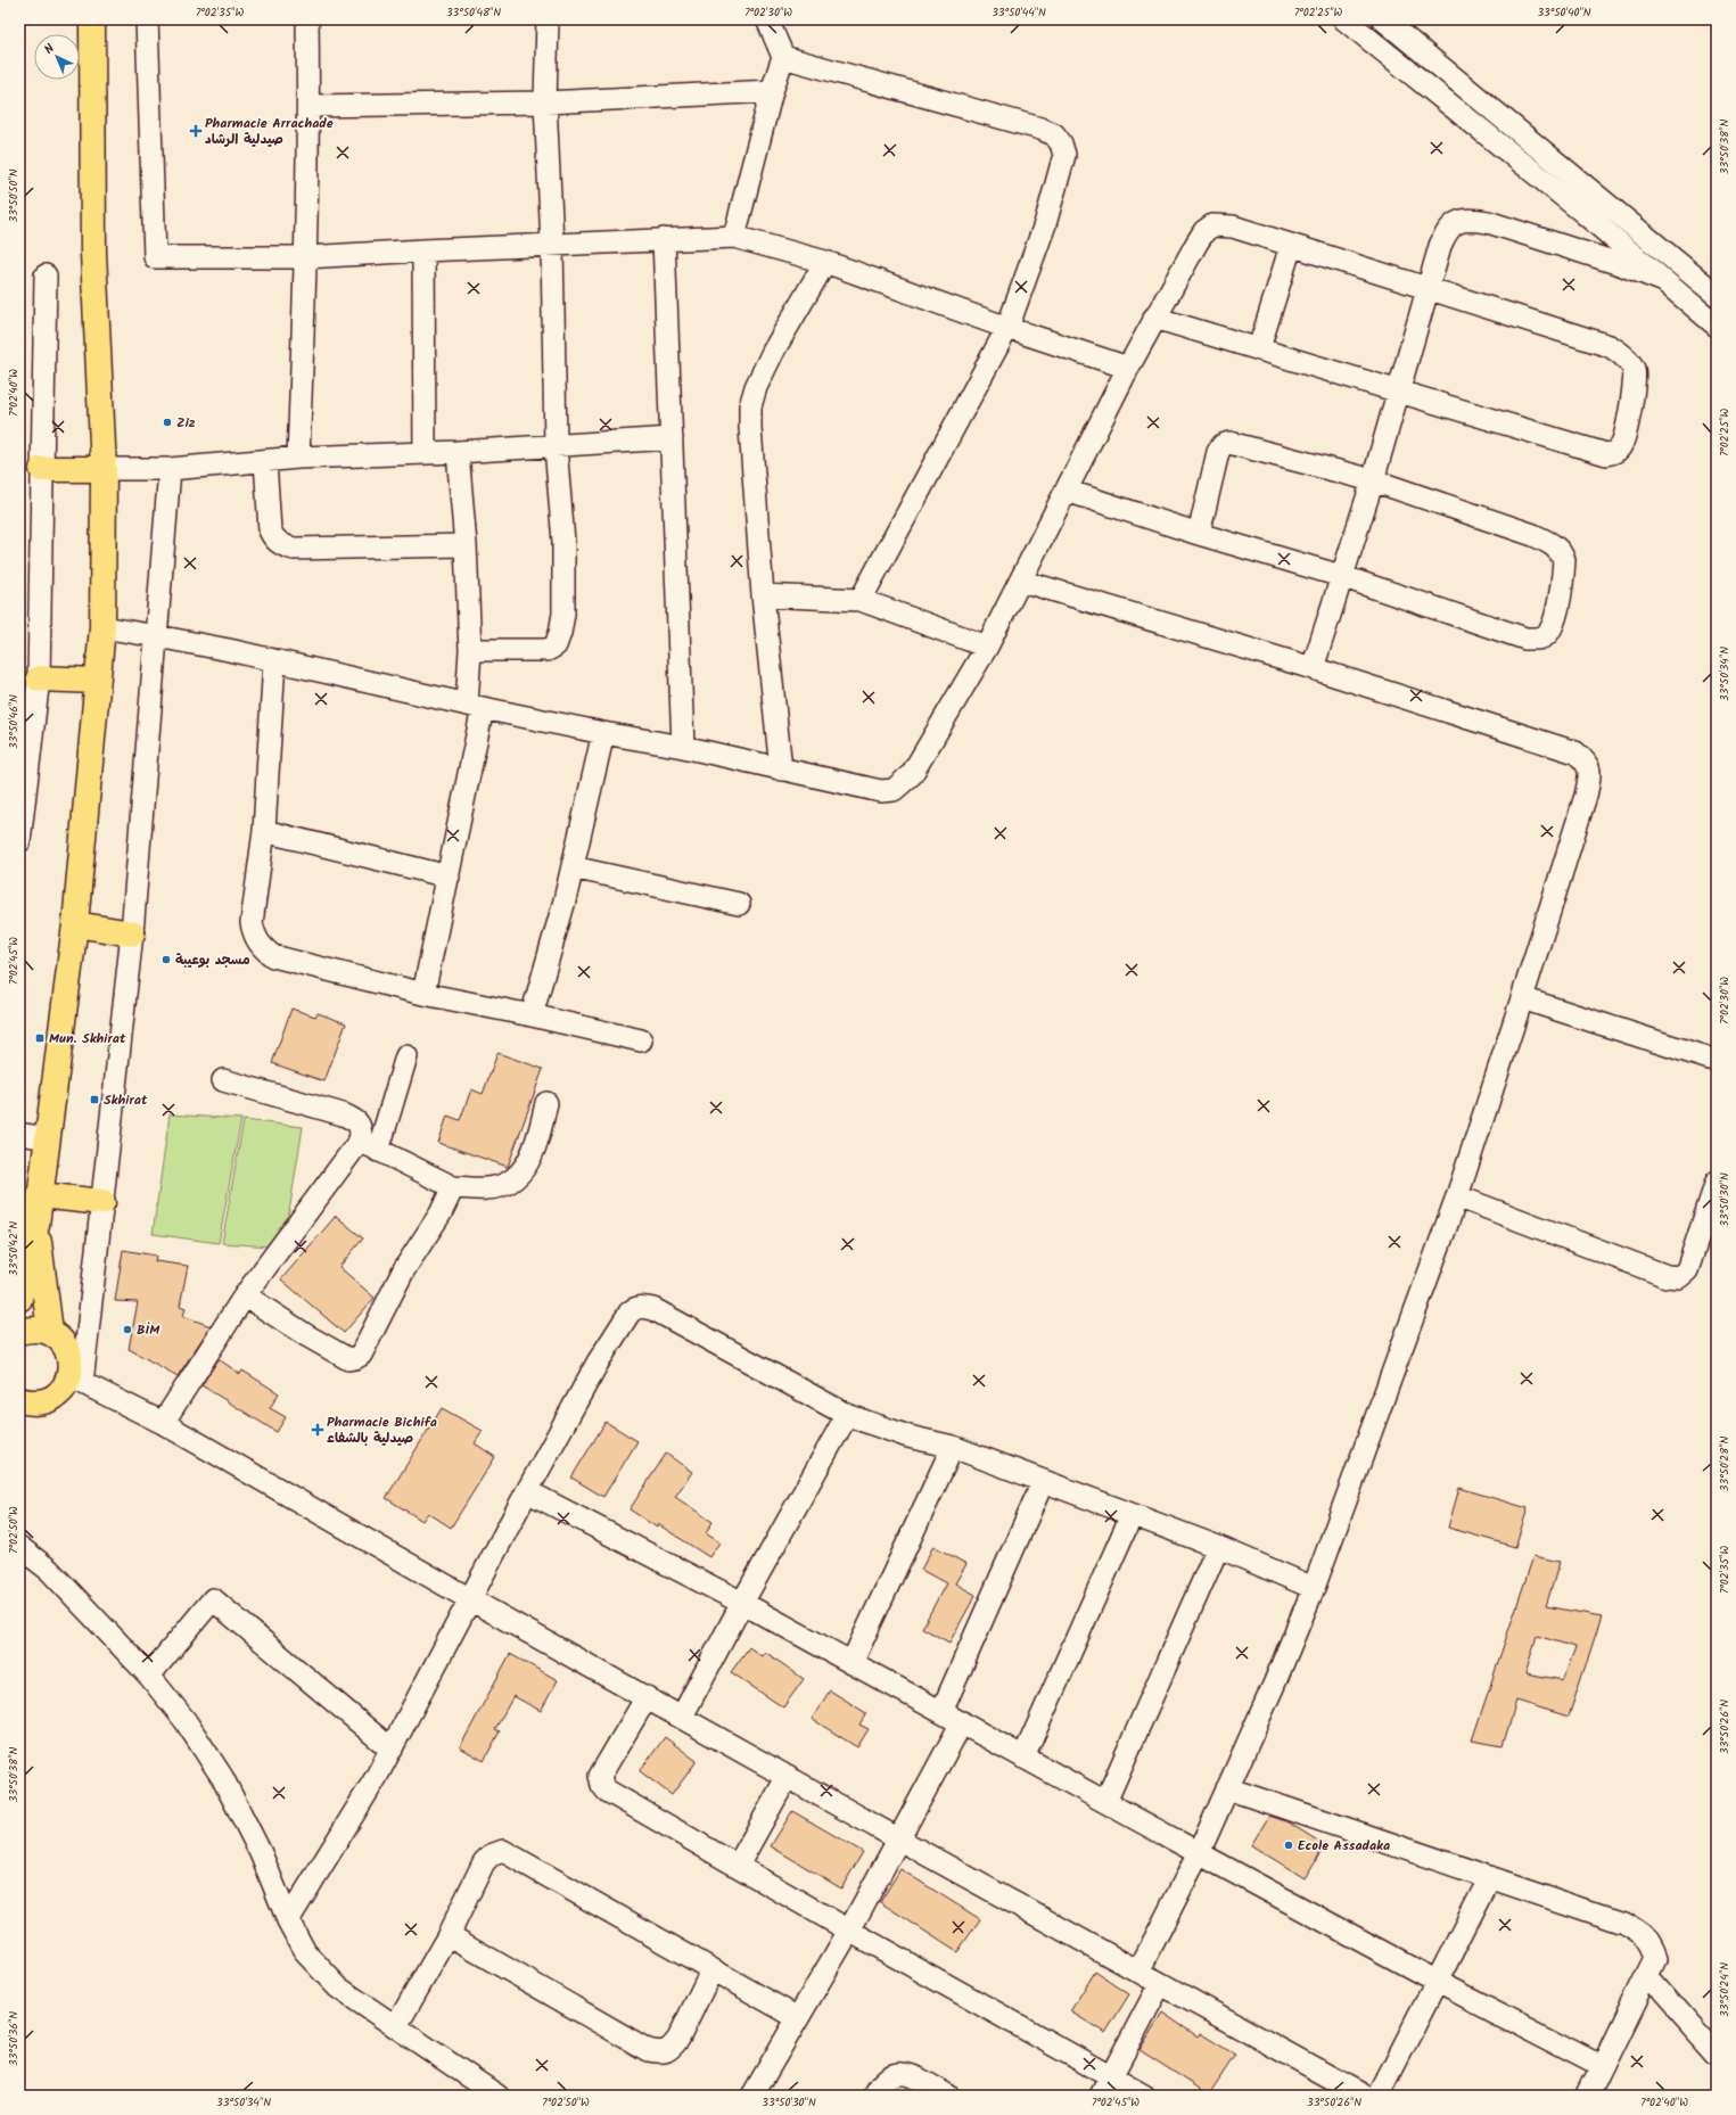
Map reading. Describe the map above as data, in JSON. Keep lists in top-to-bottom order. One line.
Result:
{"places":{"health":["Pharmacie Arrachade صيدلية الرشاد","Pharmacie Bichifa صيدلية بالشفاء"],"other":["Ziz","مسجد بوعيبة","BİM","Ecole Assadaka"],"transit":["Mun. Skhirat","Skhirat"]},"north":"top left","coordinates":["7°02'35\"W","33°50'48\"N","7°02'30\"W","33°50'44\"N","7°02'25\"W","33°50'40\"N","33°50'38\"N","33°50'50\"N","7°02'40\"W","33°50'34\"N","33°50'46\"N","7°02'45\"W","33°50'30\"N","33°50'42\"N","33°50'28\"N","7°02'50\"W","33°50'26\"N","33°50'24\"N","33°50'36\"N"]}
